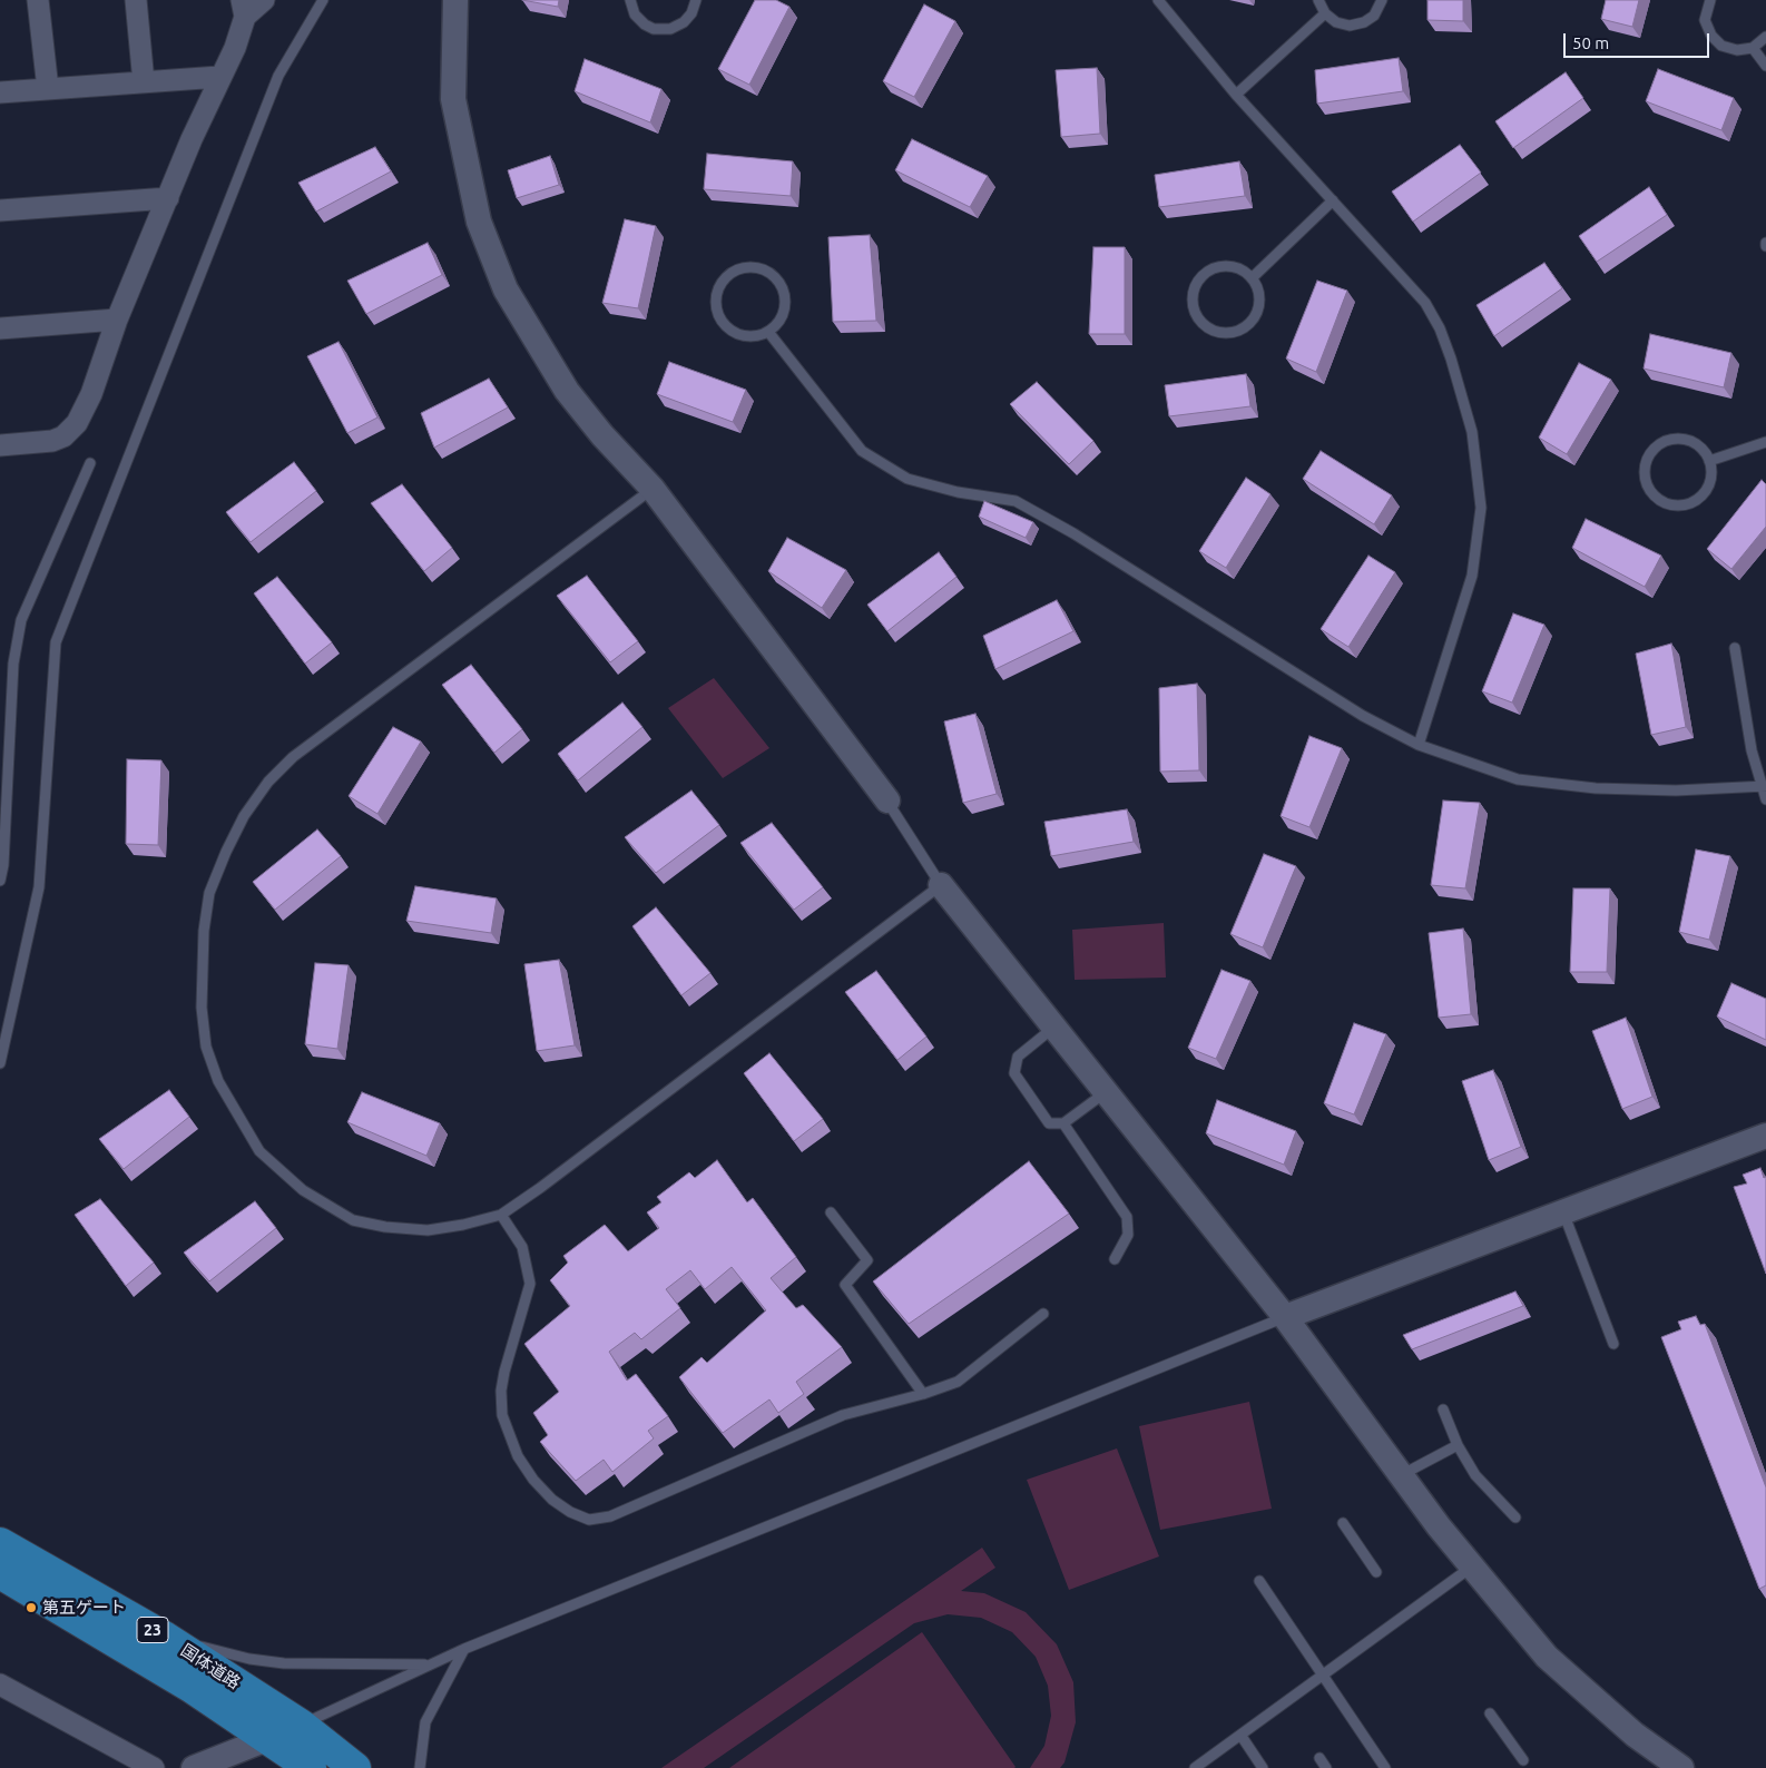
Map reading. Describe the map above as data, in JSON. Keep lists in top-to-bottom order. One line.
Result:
{"streets":{"main road":["23","国体道路"]},"places":["第五ゲート"],"scale_bar":"50 m"}
